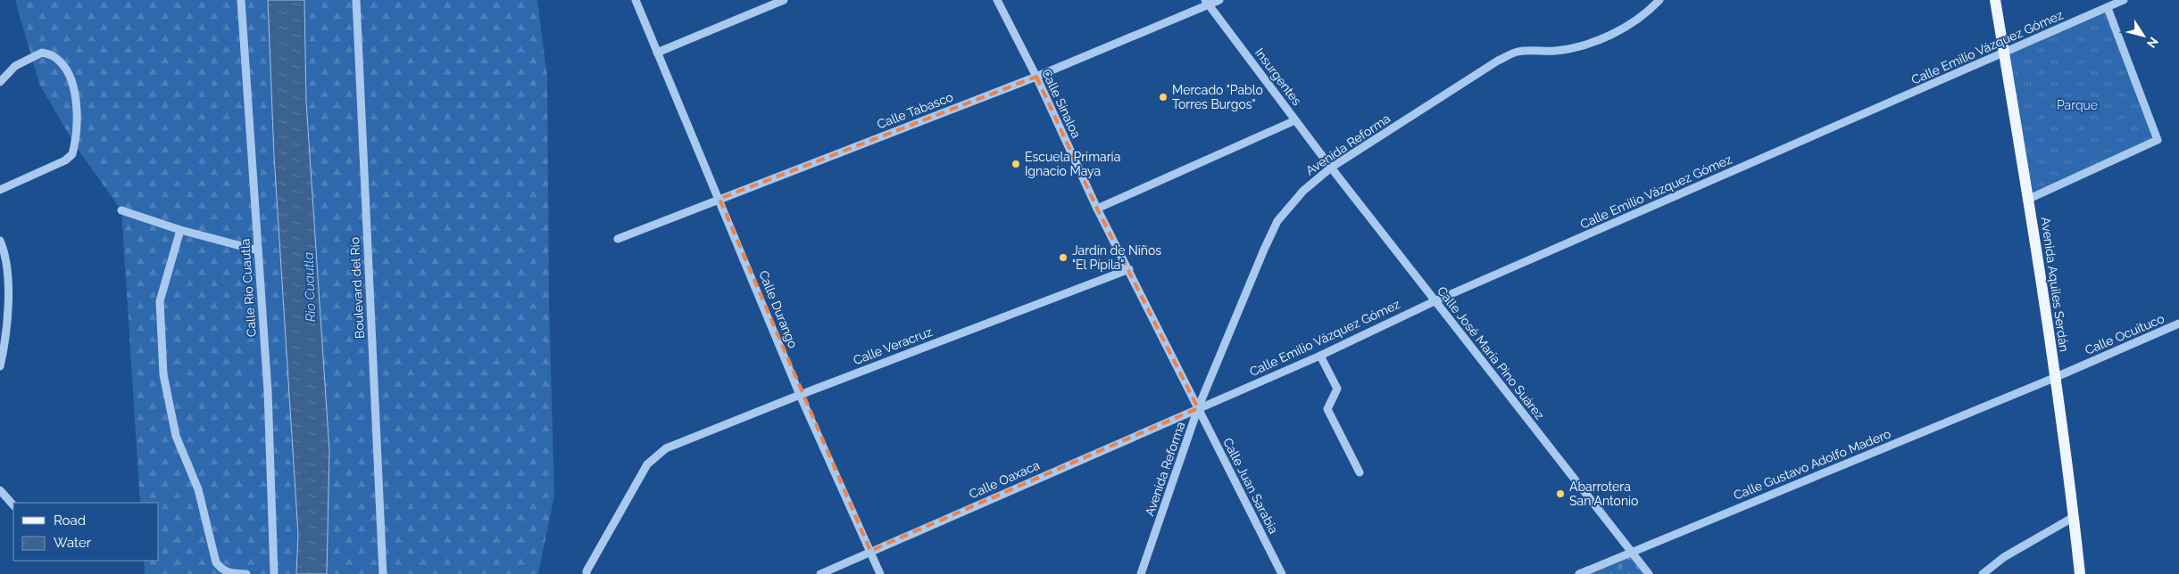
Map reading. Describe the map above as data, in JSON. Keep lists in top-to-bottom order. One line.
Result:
{"streets":{"main road":["Avenida Aquiles Serdán"],"street":["Calle Emilio Vázquez Gómez","Insurgentes","Calle Sinaloa","Calle Tabasco","Avenida Reforma","Calle Río Cuautla","Boulevard del Río","Calle Durango","Calle Ocuituco","Calle Veracruz","Calle José María Pino Suárez","Calle Gustavo Adolfo Madero","Calle Oaxaca","Calle Juan Sarabia"]},"crossings":[["Calle Emilio Vázquez Gómez","Calle Sinaloa"],["Calle Emilio Vázquez Gómez","Avenida Reforma"],["Calle Emilio Vázquez Gómez","Avenida Aquiles Serdán"],["Calle Emilio Vázquez Gómez","Calle José María Pino Suárez"],["Calle Emilio Vázquez Gómez","Calle Oaxaca"],["Calle Emilio Vázquez Gómez","Calle Juan Sarabia"],["Insurgentes","Calle Tabasco"],["Insurgentes","Avenida Reforma"],["Insurgentes","Calle José María Pino Suárez"],["Calle Sinaloa","Calle Tabasco"],["Calle Sinaloa","Avenida Reforma"],["Calle Sinaloa","Calle Veracruz"],["Calle Sinaloa","Calle Oaxaca"],["Calle Sinaloa","Calle Juan Sarabia"],["Calle Tabasco","Calle Durango"],["Avenida Reforma","Calle José María Pino Suárez"],["Avenida Reforma","Calle Oaxaca"],["Avenida Reforma","Calle Juan Sarabia"],["Avenida Aquiles Serdán","Calle Ocuituco"],["Avenida Aquiles Serdán","Calle Gustavo Adolfo Madero"],["Calle Durango","Calle Veracruz"],["Calle Durango","Calle Oaxaca"],["Calle Ocuituco","Calle Gustavo Adolfo Madero"],["Calle José María Pino Suárez","Calle Gustavo Adolfo Madero"],["Calle Oaxaca","Calle Juan Sarabia"]],"water":["Rio Cuautla"],"parks":["Parque"],"places":["Mercado \"Pablo Torres Burgos\"","Escuela Primaria Ignacio Maya","Jardín de Niños \"El Pípila\"","Abarrotera San Antonio"],"legend":["Road","Water"],"north":"bottom right"}
